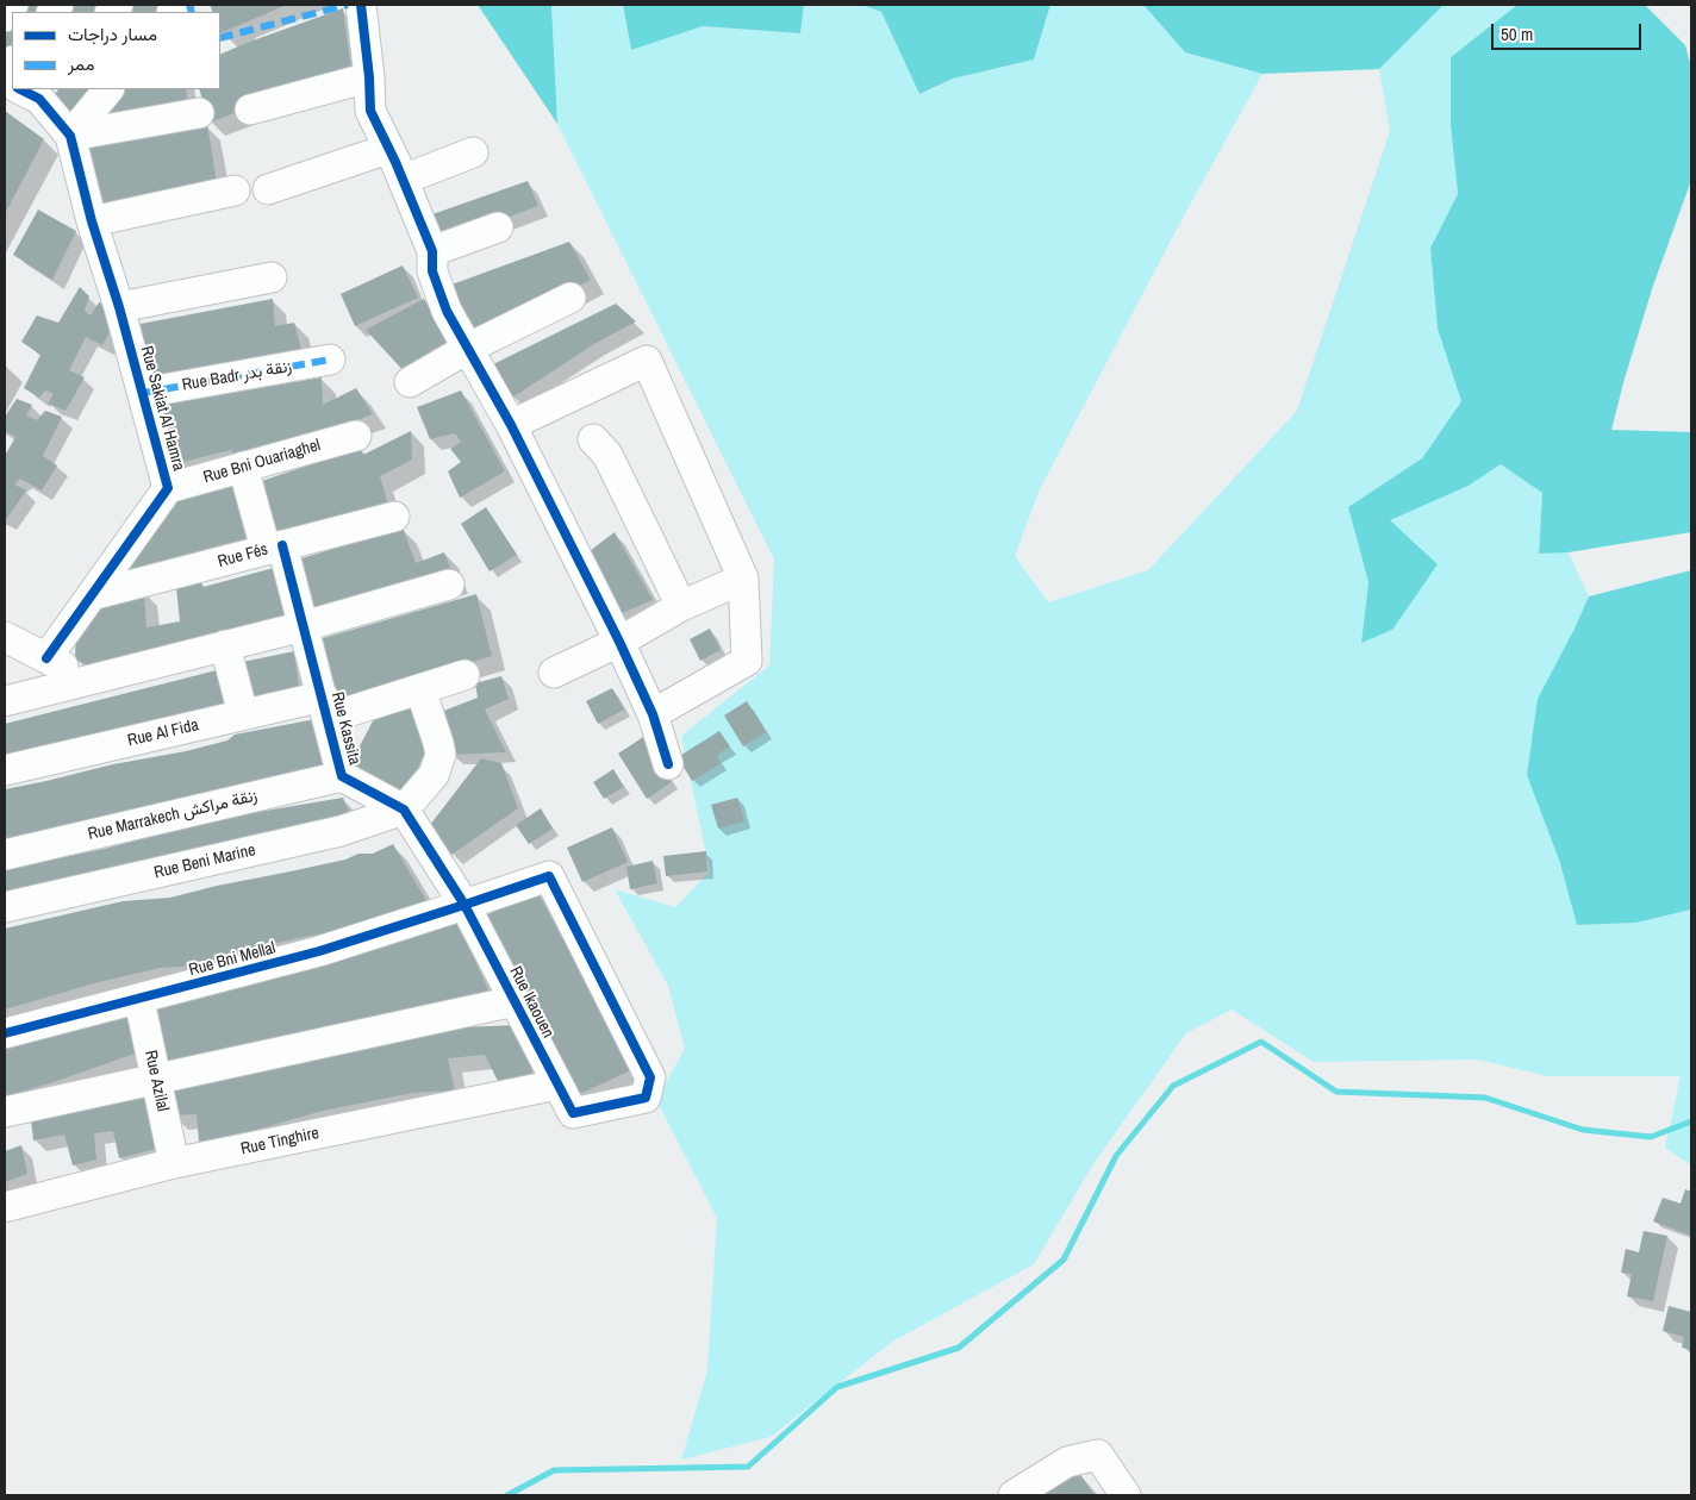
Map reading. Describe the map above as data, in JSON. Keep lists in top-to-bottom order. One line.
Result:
{"streets":{"street":["Rue Badr زنقة بدر","Rue Sakiat Al Hamra","Rue Bni Ouariaghel","Rue Fés","Rue Kassita","Rue Al Fida","Rue Marrakech زنقة مراكش","Rue Beni Marine","Rue Bni Mellal","Rue Ikaouen","Rue Azilal","Rue Tinghire"]},"crossings":[["Rue Badr زنقة بدر","Rue Sakiat Al Hamra"],["Rue Sakiat Al Hamra","Rue Bni Ouariaghel"],["Rue Sakiat Al Hamra","Rue Fés"],["Rue Bni Ouariaghel","Rue Kassita"],["Rue Fés","Rue Kassita"],["Rue Kassita","Rue Al Fida"],["Rue Kassita","Rue Marrakech زنقة مراكش"],["Rue Kassita","Rue Beni Marine"],["Rue Kassita","Rue Bni Mellal"],["Rue Kassita","Rue Ikaouen"],["Rue Bni Mellal","Rue Ikaouen"],["Rue Bni Mellal","Rue Azilal"],["Rue Ikaouen","Rue Tinghire"],["Rue Azilal","Rue Tinghire"]],"legend":["مسار دراجات","ممر"],"scale_bar":"50 m"}
